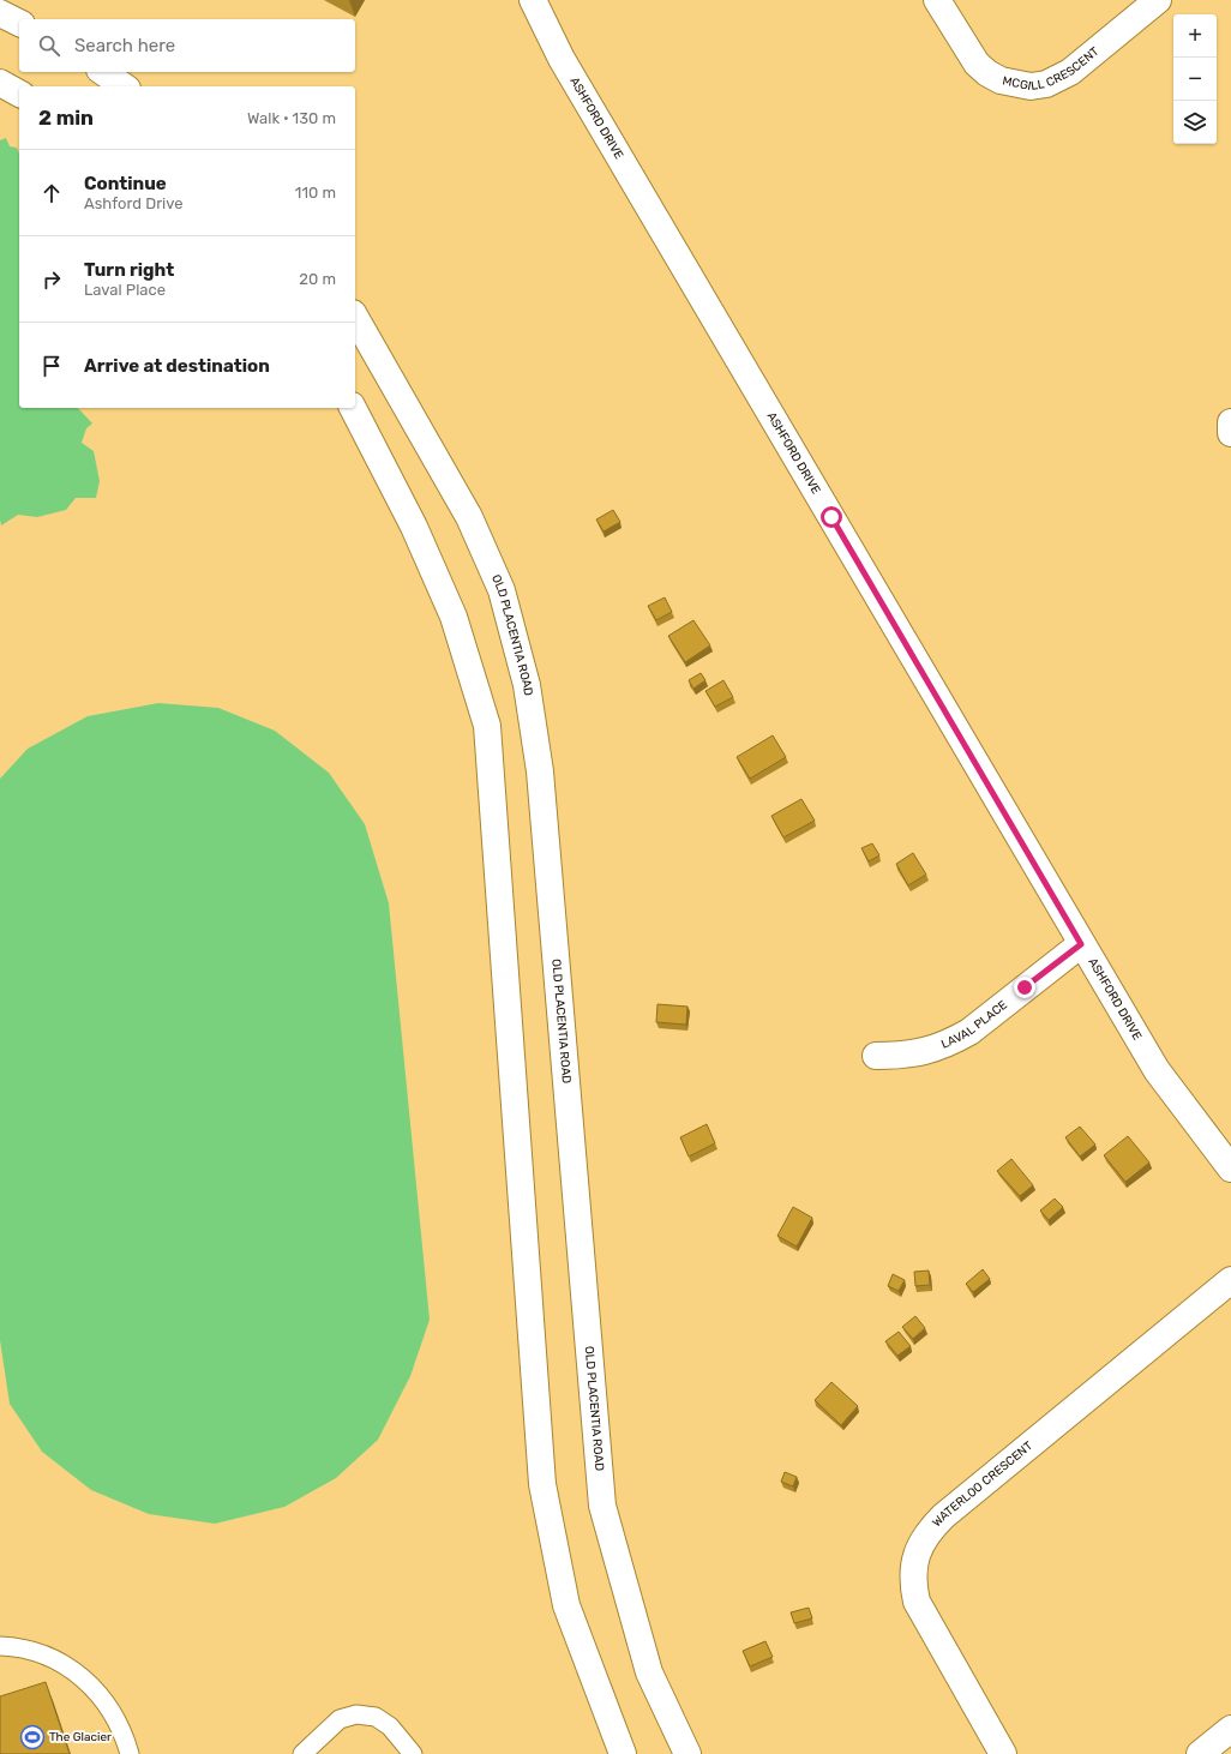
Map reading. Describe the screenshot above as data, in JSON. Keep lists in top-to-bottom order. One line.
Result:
{"streets":{"main road":["MCGILL CRESCENT","ASHFORD DRIVE","OLD PLACENTIA ROAD","LAVAL PLACE","WATERLOO CRESCENT"]},"crossings":[["ASHFORD DRIVE","LAVAL PLACE"]],"places":{"sports":["The Glacier"]},"page":{"map_buttons":["+","−"],"search":"Search here","heading":["2 min","Walk · 130 m"],"list":[["Continue","Ashford Drive","110 m"],["Turn right","Laval Place","20 m"],"Arrive at destination"]}}
